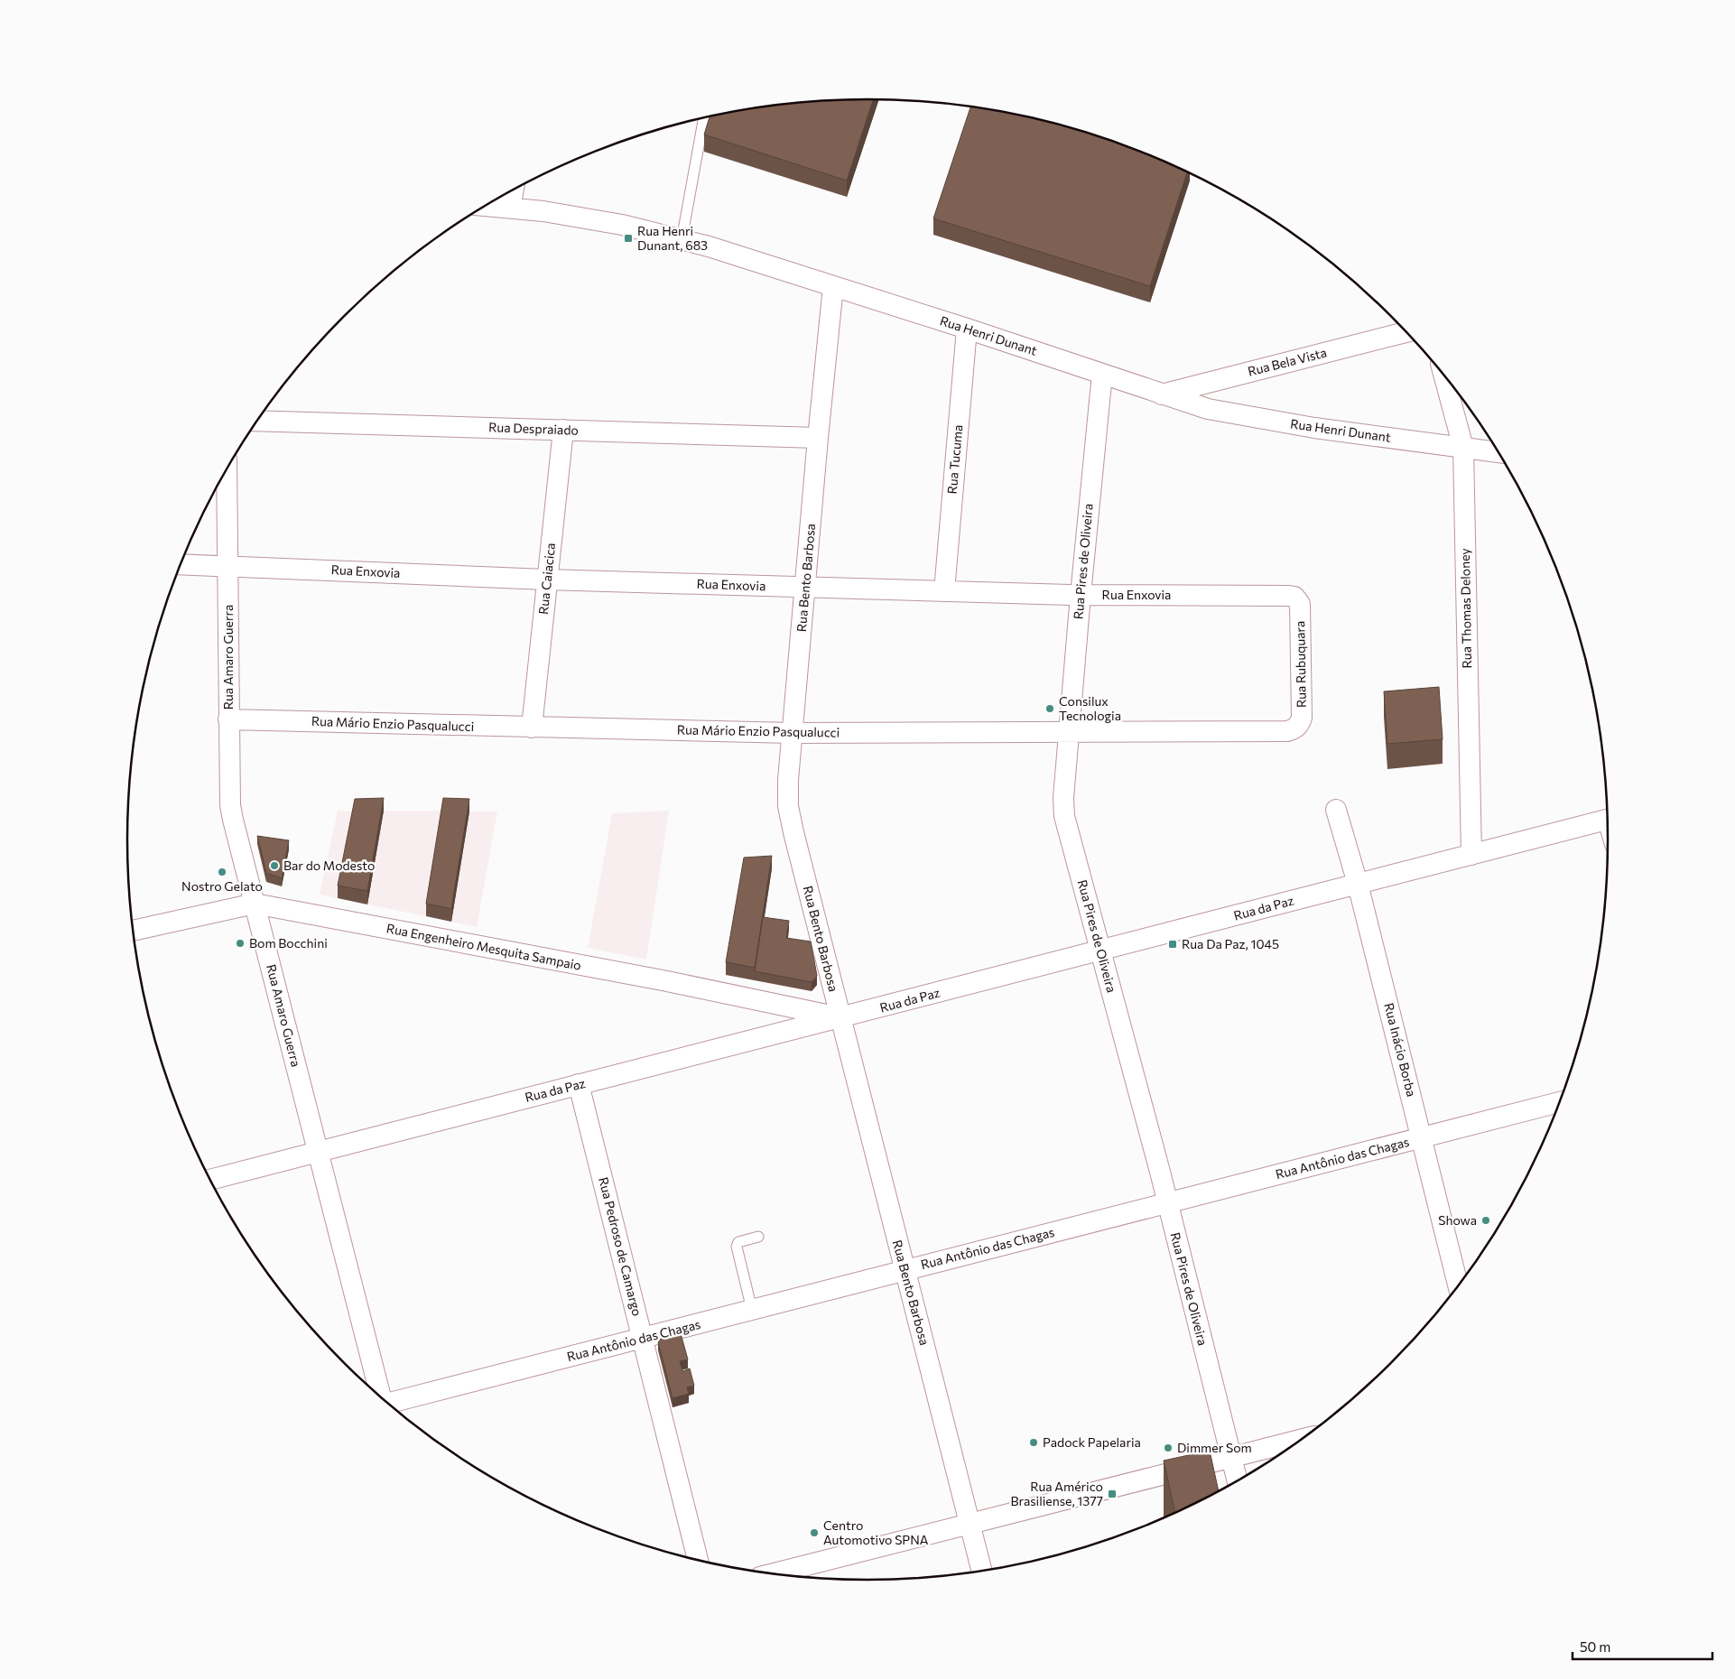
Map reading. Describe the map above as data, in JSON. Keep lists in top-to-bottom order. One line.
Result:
{"streets":{"street":["Rua Henri Dunant","Rua Bela Vista","Rua Despraiado","Rua Tucuma","Rua Pires de Oliveira","Rua Enxovia","Rua Bento Barbosa","Rua Caiacica","Rua Thomas Deloney","Rua Amaro Guerra","Rua Rubuquara","Rua Mário Enzio Pasqualucci","Rua da Paz","Rua Engenheiro Mesquita Sampaio","Rua Inácio Borba","Rua Antônio das Chagas","Rua Pedroso de Camargo"]},"crossings":[["Rua Henri Dunant","Rua Bela Vista"],["Rua Henri Dunant","Rua Tucuma"],["Rua Henri Dunant","Rua Pires de Oliveira"],["Rua Henri Dunant","Rua Bento Barbosa"],["Rua Henri Dunant","Rua Thomas Deloney"],["Rua Despraiado","Rua Bento Barbosa"],["Rua Despraiado","Rua Caiacica"],["Rua Tucuma","Rua Enxovia"],["Rua Pires de Oliveira","Rua Enxovia"],["Rua Pires de Oliveira","Rua Mário Enzio Pasqualucci"],["Rua Pires de Oliveira","Rua da Paz"],["Rua Pires de Oliveira","Rua Antônio das Chagas"],["Rua Enxovia","Rua Bento Barbosa"],["Rua Enxovia","Rua Caiacica"],["Rua Enxovia","Rua Amaro Guerra"],["Rua Enxovia","Rua Rubuquara"],["Rua Bento Barbosa","Rua Mário Enzio Pasqualucci"],["Rua Bento Barbosa","Rua da Paz"],["Rua Bento Barbosa","Rua Engenheiro Mesquita Sampaio"],["Rua Bento Barbosa","Rua Antônio das Chagas"],["Rua Caiacica","Rua Mário Enzio Pasqualucci"],["Rua Thomas Deloney","Rua da Paz"],["Rua Amaro Guerra","Rua Mário Enzio Pasqualucci"],["Rua Amaro Guerra","Rua da Paz"],["Rua Amaro Guerra","Rua Engenheiro Mesquita Sampaio"],["Rua Rubuquara","Rua Mário Enzio Pasqualucci"],["Rua da Paz","Rua Engenheiro Mesquita Sampaio"],["Rua da Paz","Rua Inácio Borba"],["Rua da Paz","Rua Pedroso de Camargo"],["Rua Inácio Borba","Rua Antônio das Chagas"],["Rua Antônio das Chagas","Rua Pedroso de Camargo"]],"places":{"transit":["Rua Henri Dunant, 683","Rua Da Paz, 1045","Rua Américo Brasiliense, 1377"],"other":["Consilux Tecnologia","Bar do Modesto","Nostro Gelato","Bom Bocchini","Showa","Padock Papelaria","Dimmer Som","Centro Automotivo SPNA"]},"scale_bar":"50 m"}
